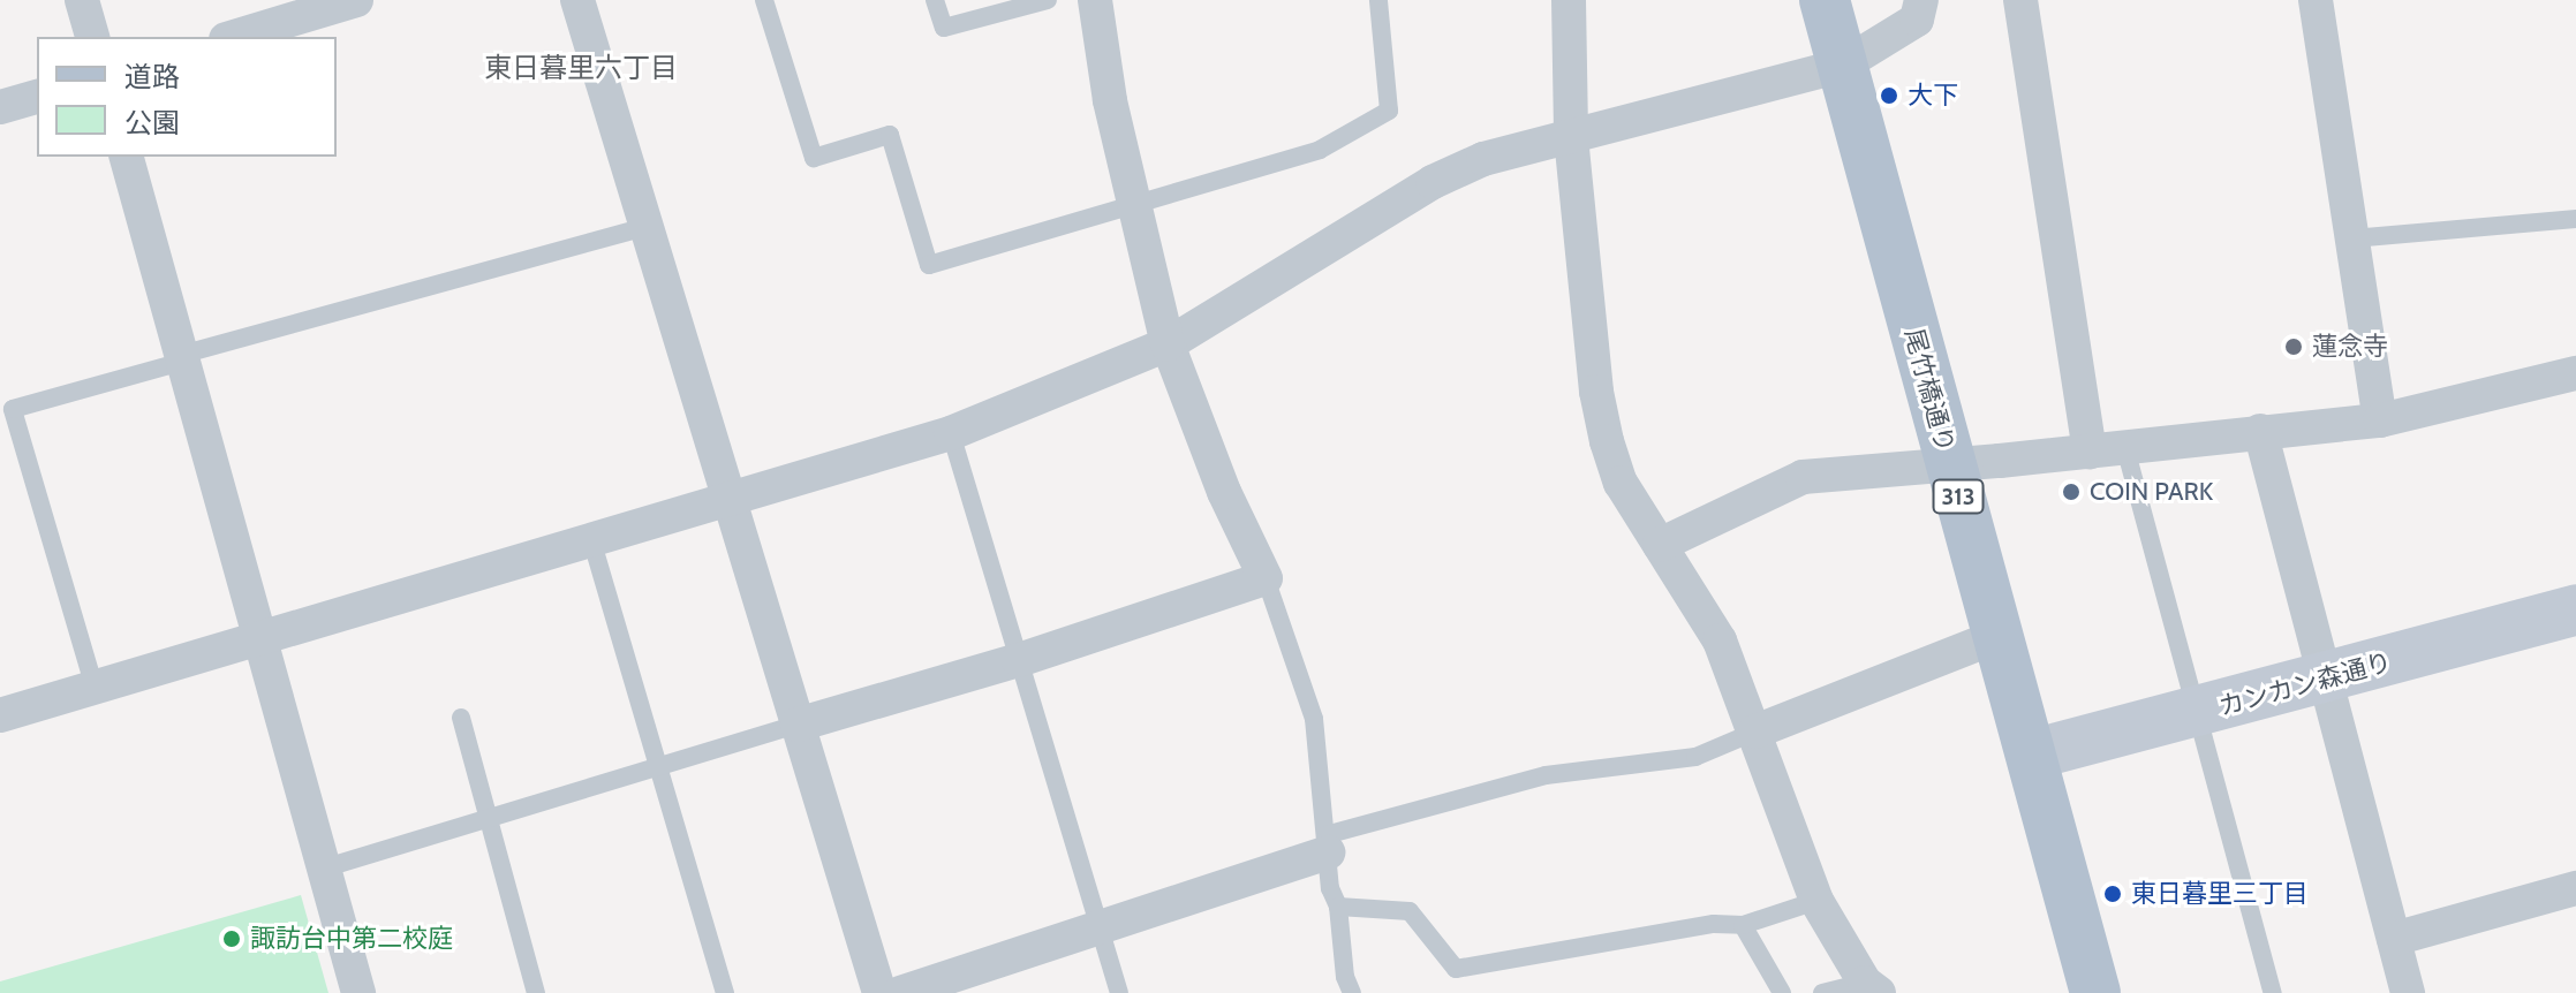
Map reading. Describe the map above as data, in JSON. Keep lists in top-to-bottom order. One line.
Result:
{"streets":{"main road":["尾竹橋通り","313"],"street":["カンカン森通り"]},"crossings":[["尾竹橋通り","カンカン森通り"]],"districts":["東日暮里六丁目"],"places":["大下","蓮念寺","COIN PARK","東日暮里三丁目","諏訪台中第二校庭"],"legend":["道路","公園"]}
